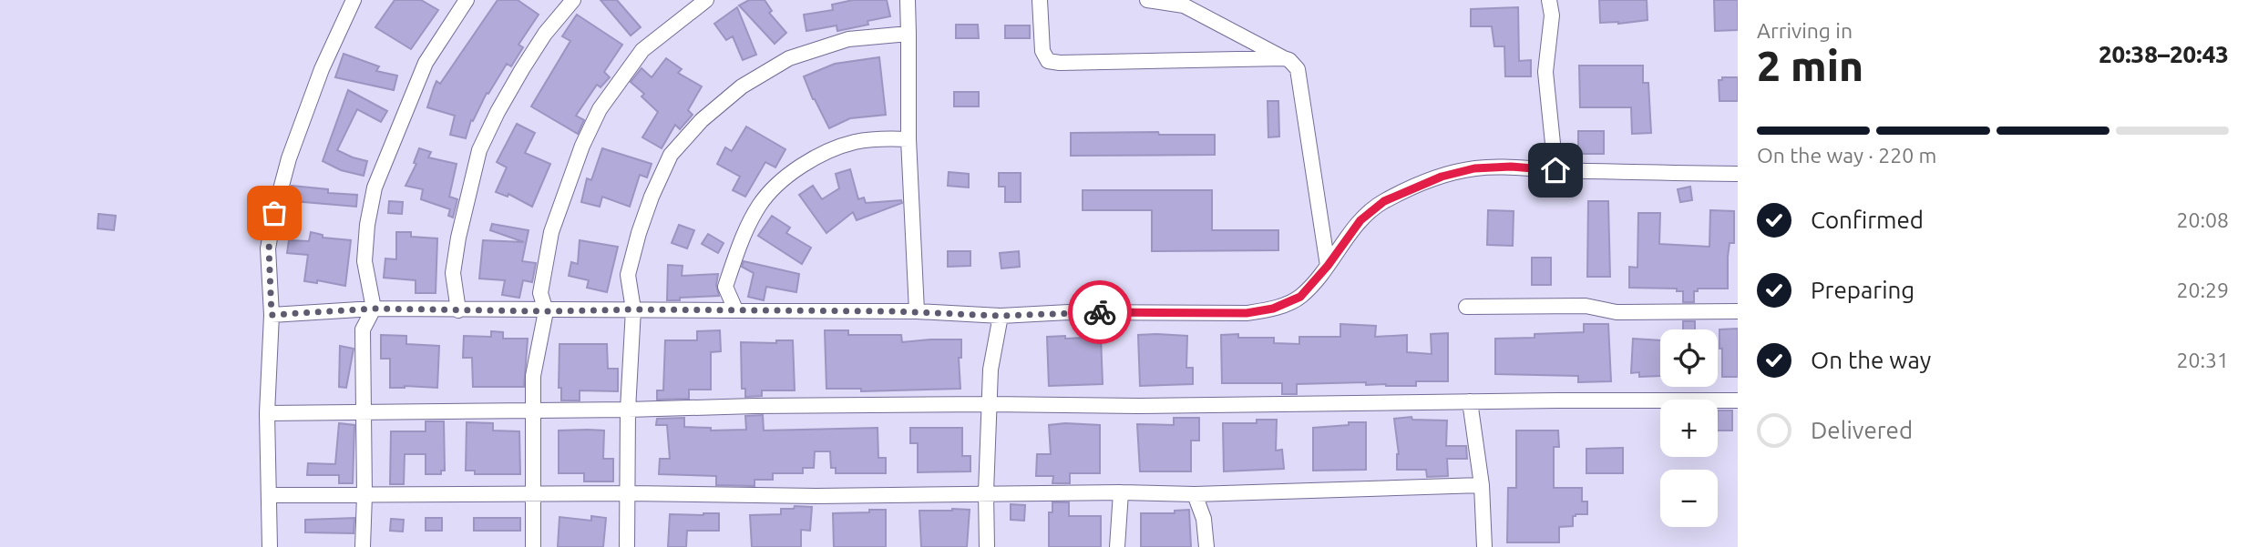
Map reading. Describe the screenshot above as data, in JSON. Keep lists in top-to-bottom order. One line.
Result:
{"page":{"heading":["2 min","Arriving in","20:38–20:43"],"bar":"On the way · 220 m","list":[["Confirmed","20:08"],["Preparing","20:29"],["On the way","20:31"],"Delivered"],"map_buttons":["+","−"]}}
